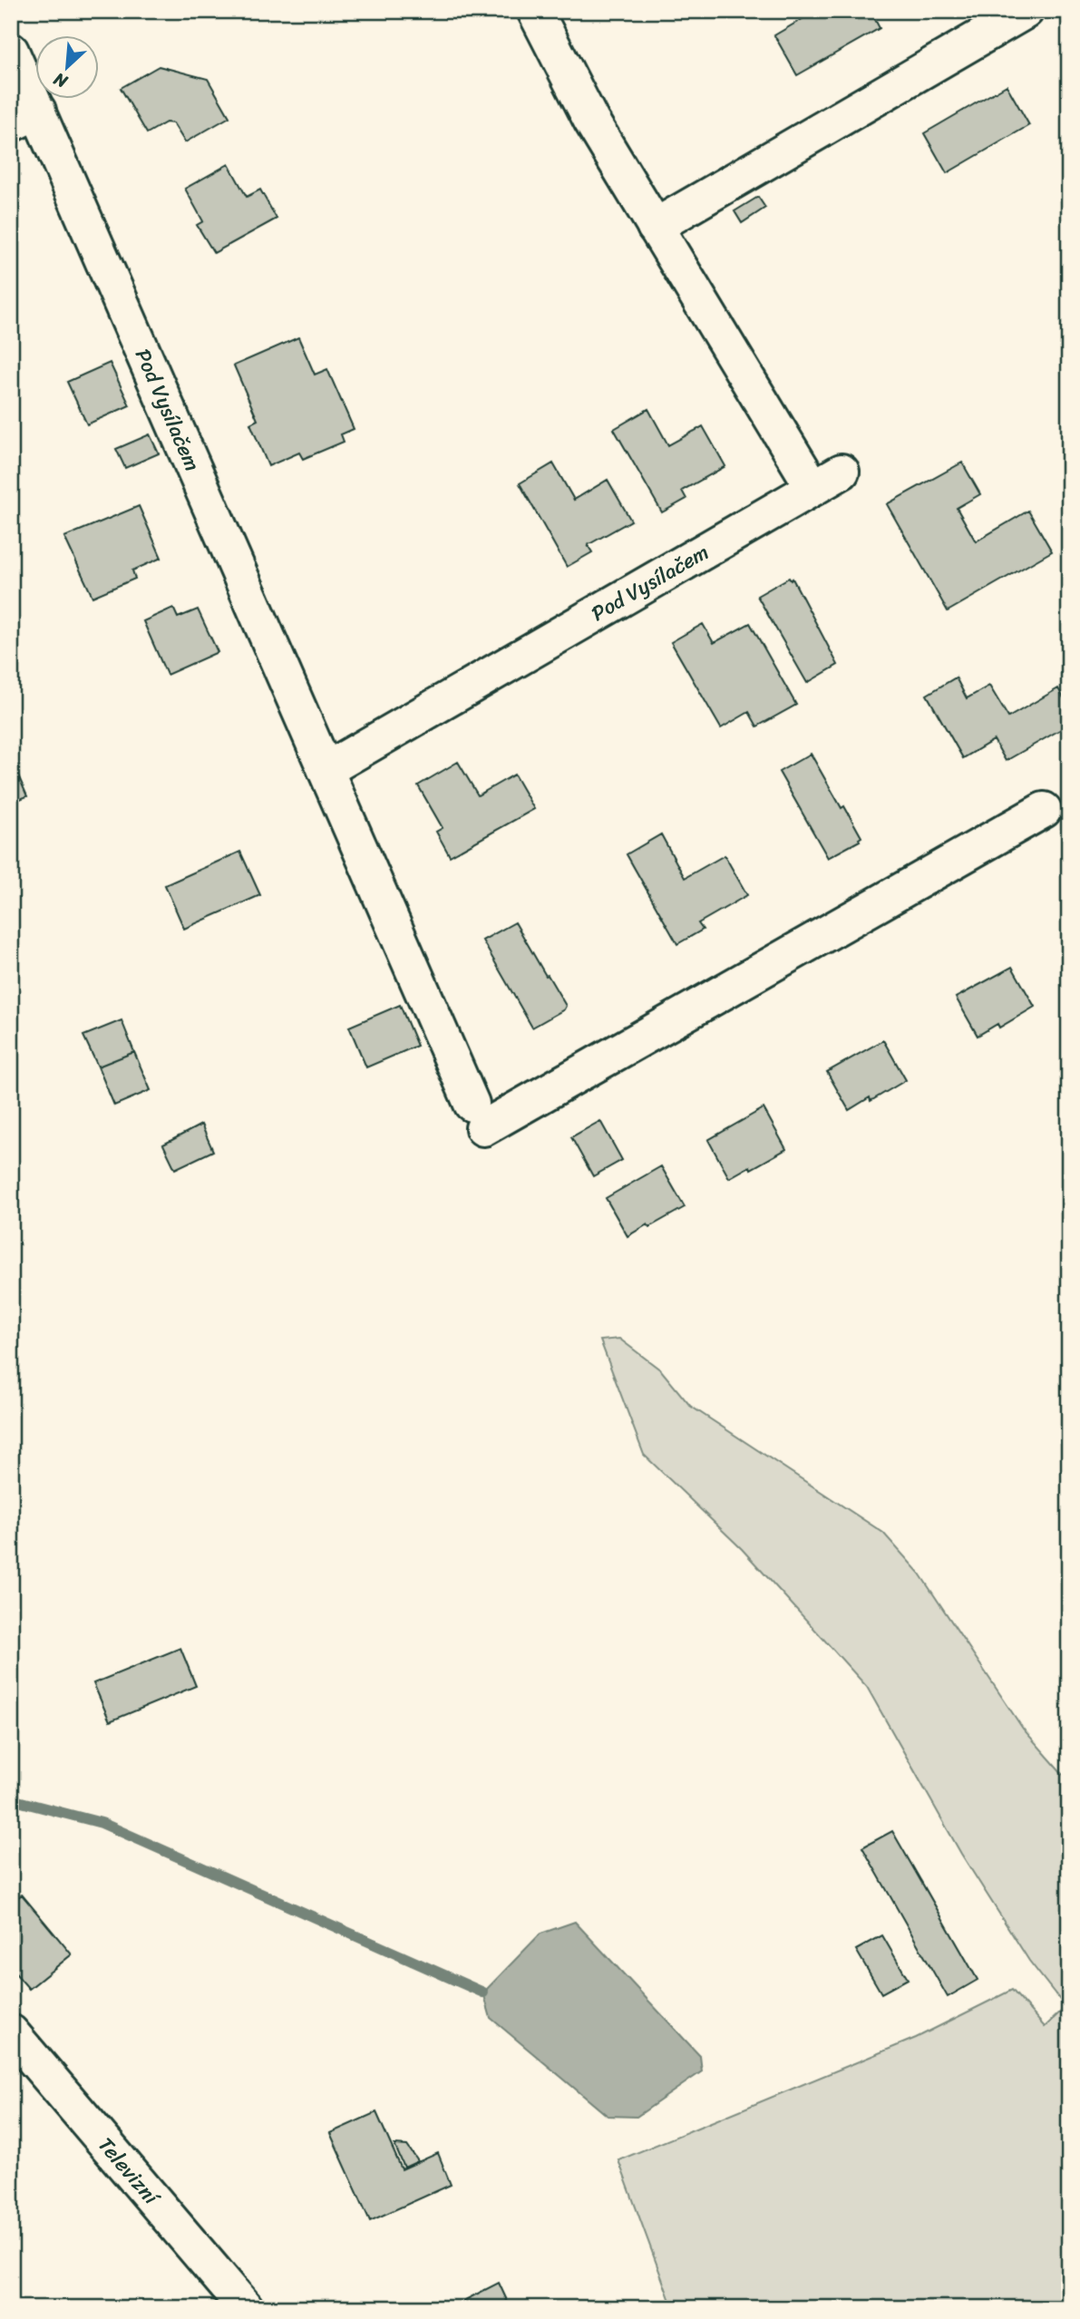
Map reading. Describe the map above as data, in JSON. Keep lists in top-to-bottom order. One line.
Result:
{"streets":{"street":["Pod Vysílačem","Televizní"]},"north":"bottom left"}
